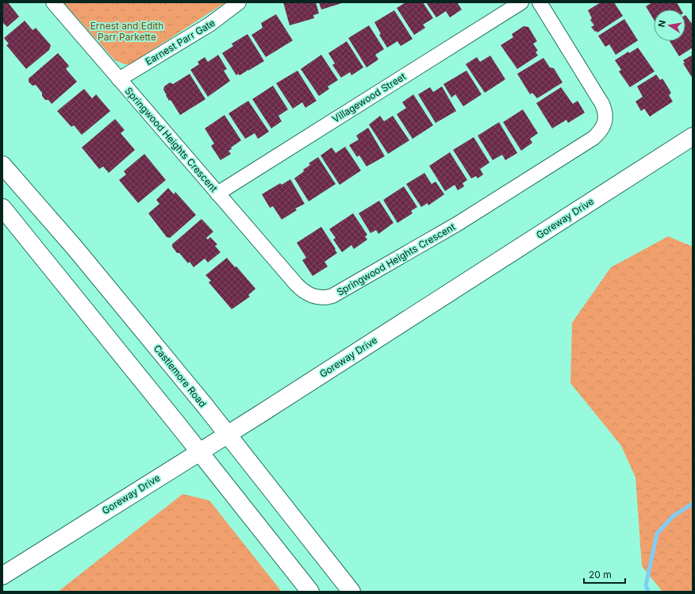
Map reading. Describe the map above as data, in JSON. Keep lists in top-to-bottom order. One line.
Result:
{"streets":{"main road":["Goreway Drive","Castlemore Road"],"street":["Earnest Parr Gate","Villagewood Street","Springwood Heights Crescent"]},"crossings":[["Earnest Parr Gate","Springwood Heights Crescent"],["Villagewood Street","Springwood Heights Crescent"],["Goreway Drive","Castlemore Road"]],"parks":["Ernest and Edith Parr Parkette"],"scale_bar":"20 m","north":"left"}
